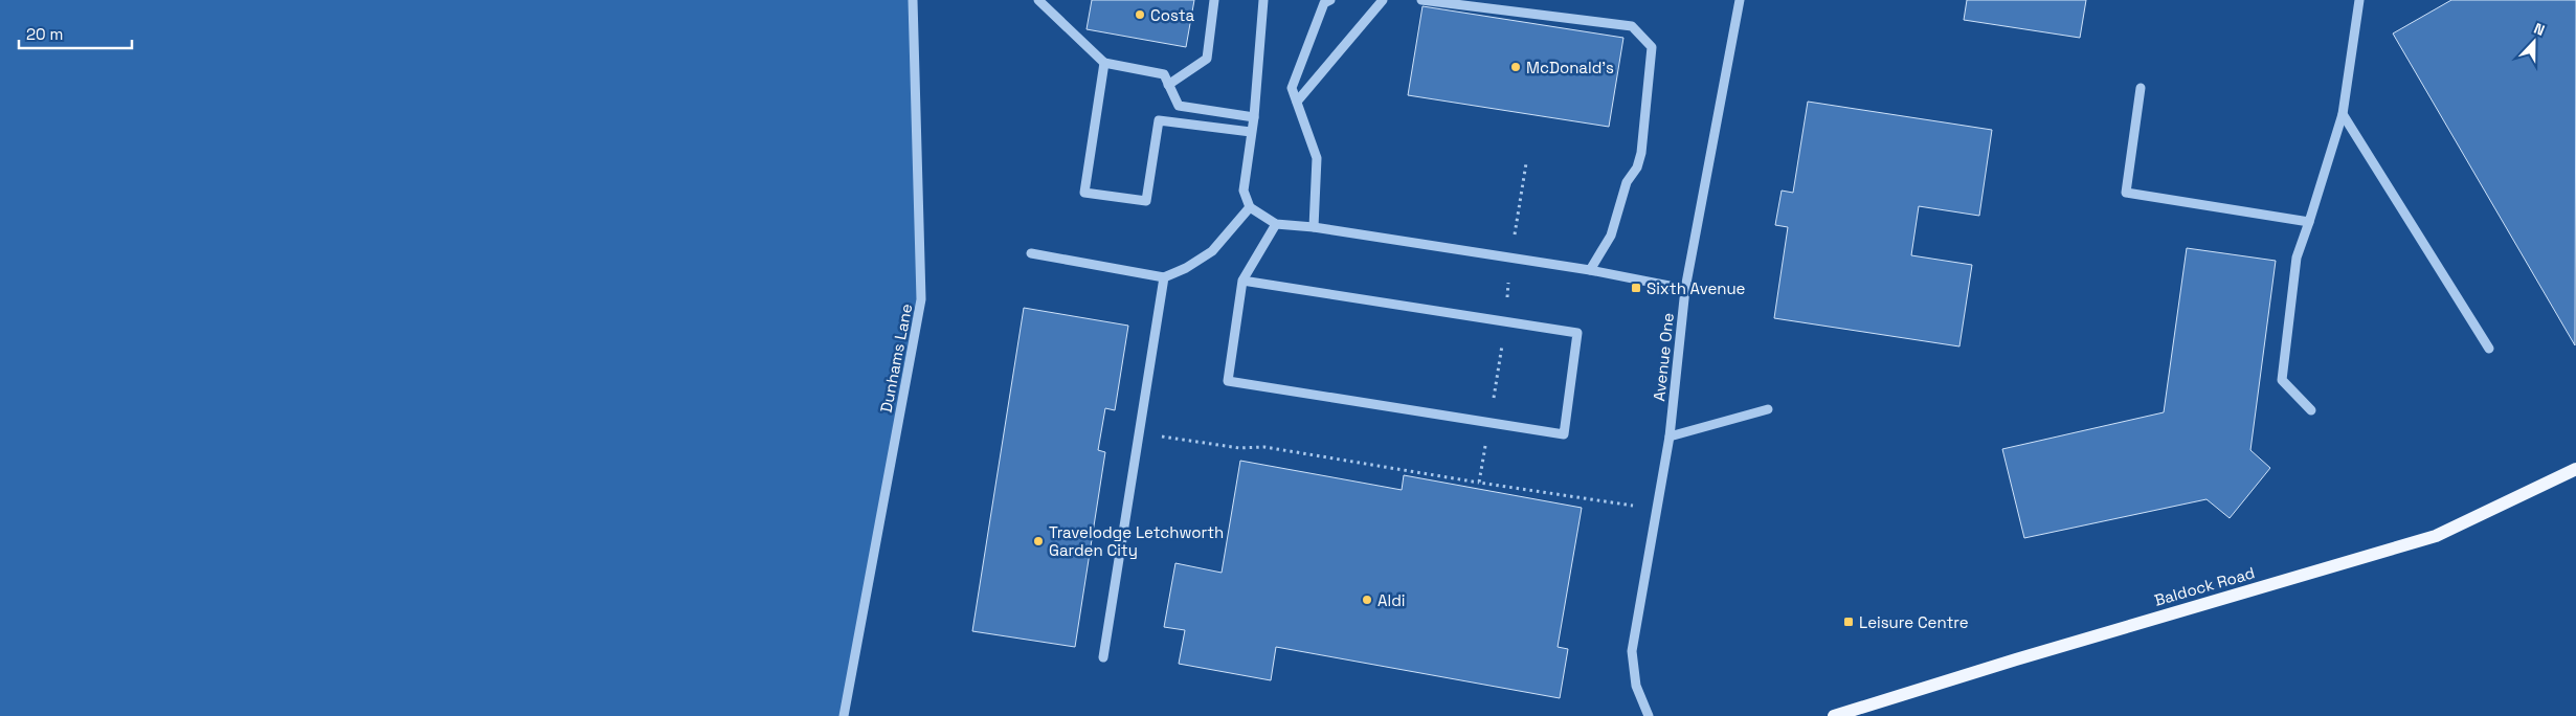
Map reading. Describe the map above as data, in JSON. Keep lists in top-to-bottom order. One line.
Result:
{"streets":{"main road":["Baldock Road"],"street":["Avenue One","Dunhams Lane"]},"places":{"other":["Costa","McDonald's","Travelodge Letchworth Garden City","Aldi"],"transit":["Sixth Avenue","Leisure Centre"]},"scale_bar":"20 m","north":"top"}
